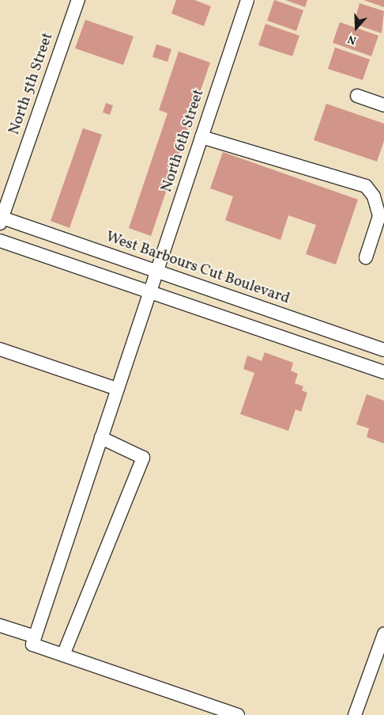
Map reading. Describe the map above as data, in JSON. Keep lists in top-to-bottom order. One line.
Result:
{"streets":{"street":["North 5th Street","North 6th Street","West Barbours Cut Boulevard"]},"crossings":[["North 5th Street","West Barbours Cut Boulevard"],["North 6th Street","West Barbours Cut Boulevard"]],"north":"bottom"}
